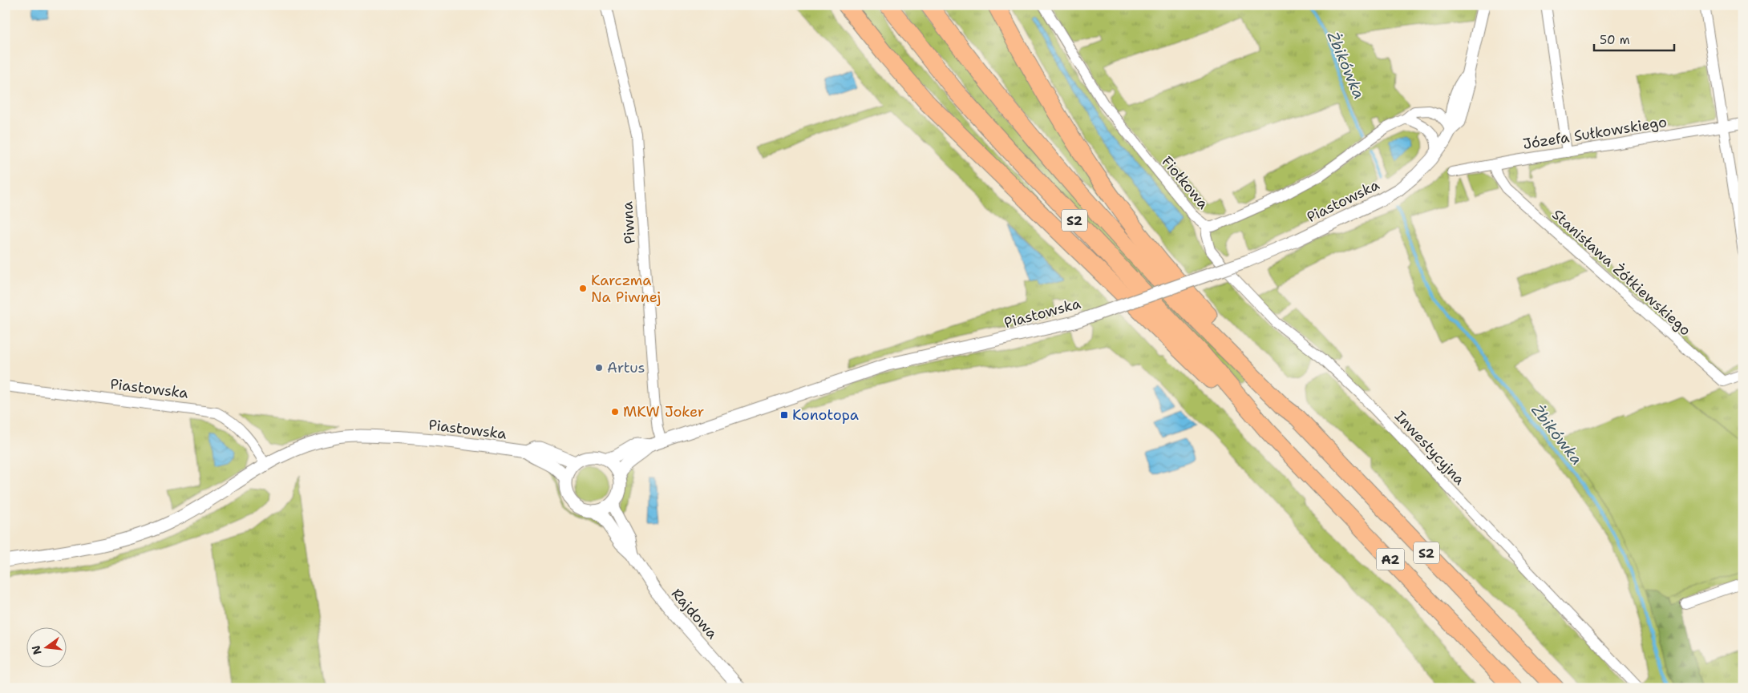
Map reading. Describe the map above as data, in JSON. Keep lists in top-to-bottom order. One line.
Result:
{"streets":{"highway":["S2","A2"],"street":["Józefa Sułkowskiego","Fiołkowa","Piastowska","Piwna","Stanisława Żółkiewskiego","Inwestycyjna","Rajdowa"]},"crossings":[["Józefa Sułkowskiego","Stanisława Żółkiewskiego"],["Fiołkowa","Piastowska"],["Fiołkowa","Inwestycyjna"],["Piastowska","Piwna"],["Piastowska","Rajdowa"],["S2","A2"]],"water":["Żbikówka"],"places":{"other":["Karczma Na Piwnej","Artus","MKW Joker"],"transit":["Konotopa"]},"scale_bar":"50 m","north":"left"}
